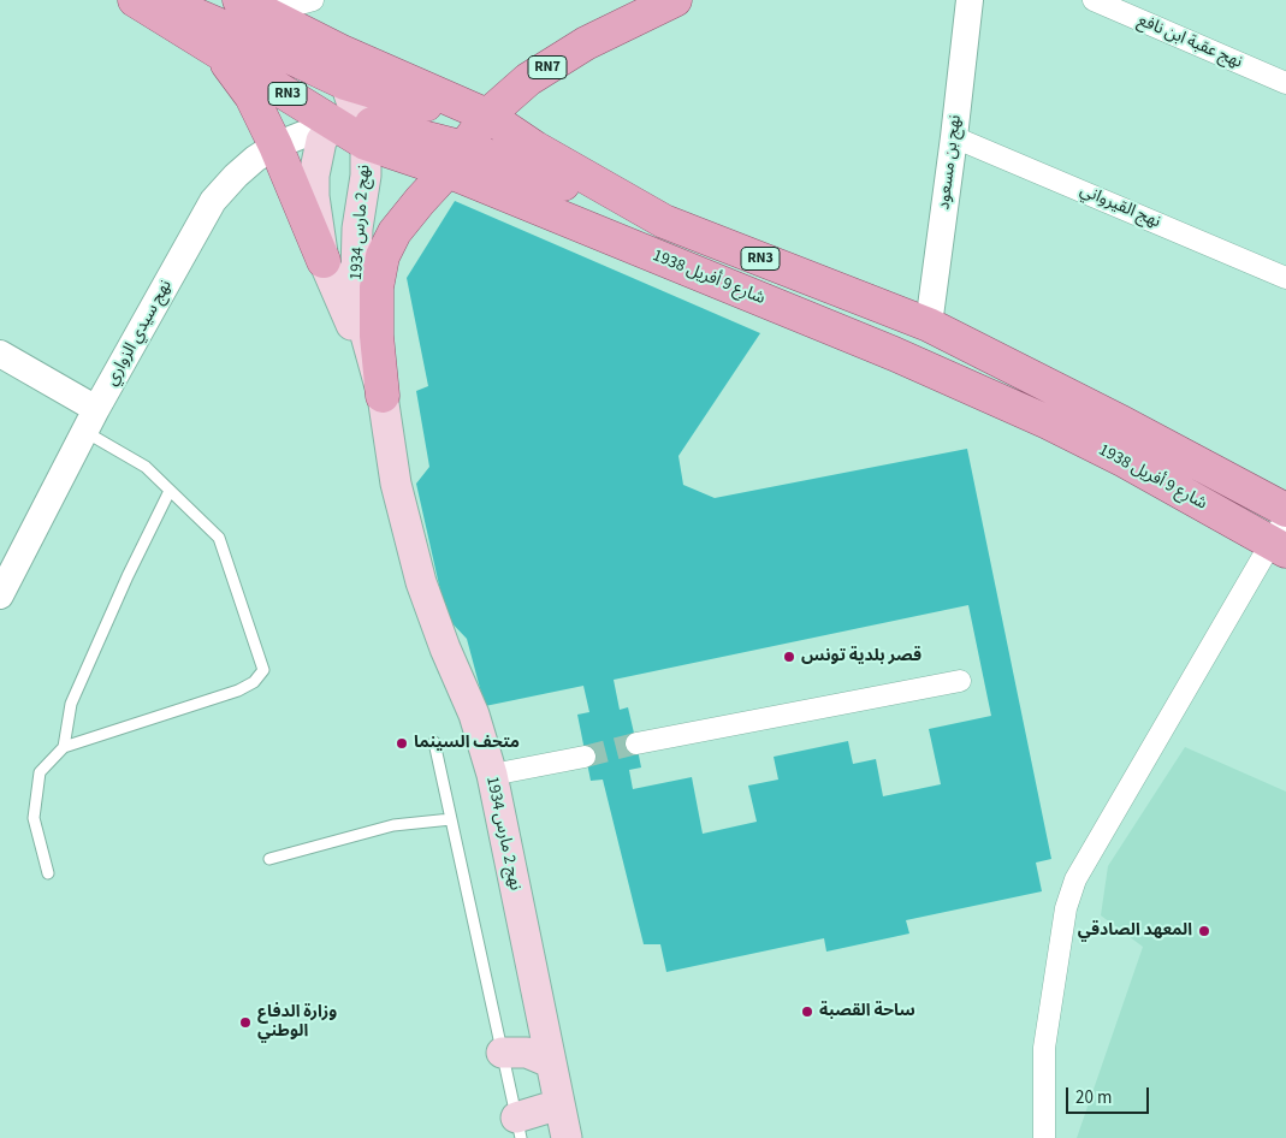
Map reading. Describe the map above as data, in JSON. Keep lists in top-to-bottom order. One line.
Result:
{"streets":{"main road":["RN7","RN3","نهج 2 مارس 1934","شارع 9 أفريل 1938"],"street":["نهج عقبة ابن نافع","نهج بن مسعود","نهج القيرواني","نهج سيدي الزواري"]},"crossings":[["RN7","شارع 9 أفريل 1938"],["نهج بن مسعود","نهج القيرواني"],["نهج بن مسعود","شارع 9 أفريل 1938"],["نهج 2 مارس 1934","شارع 9 أفريل 1938"],["نهج 2 مارس 1934","نهج سيدي الزواري"],["شارع 9 أفريل 1938","نهج سيدي الزواري"]],"places":["قصر بلدية تونس","متحف السينما","المعهد الصادقي","ساحة القصبة","وزارة الدفاع الوطني"],"scale_bar":"20 m"}
